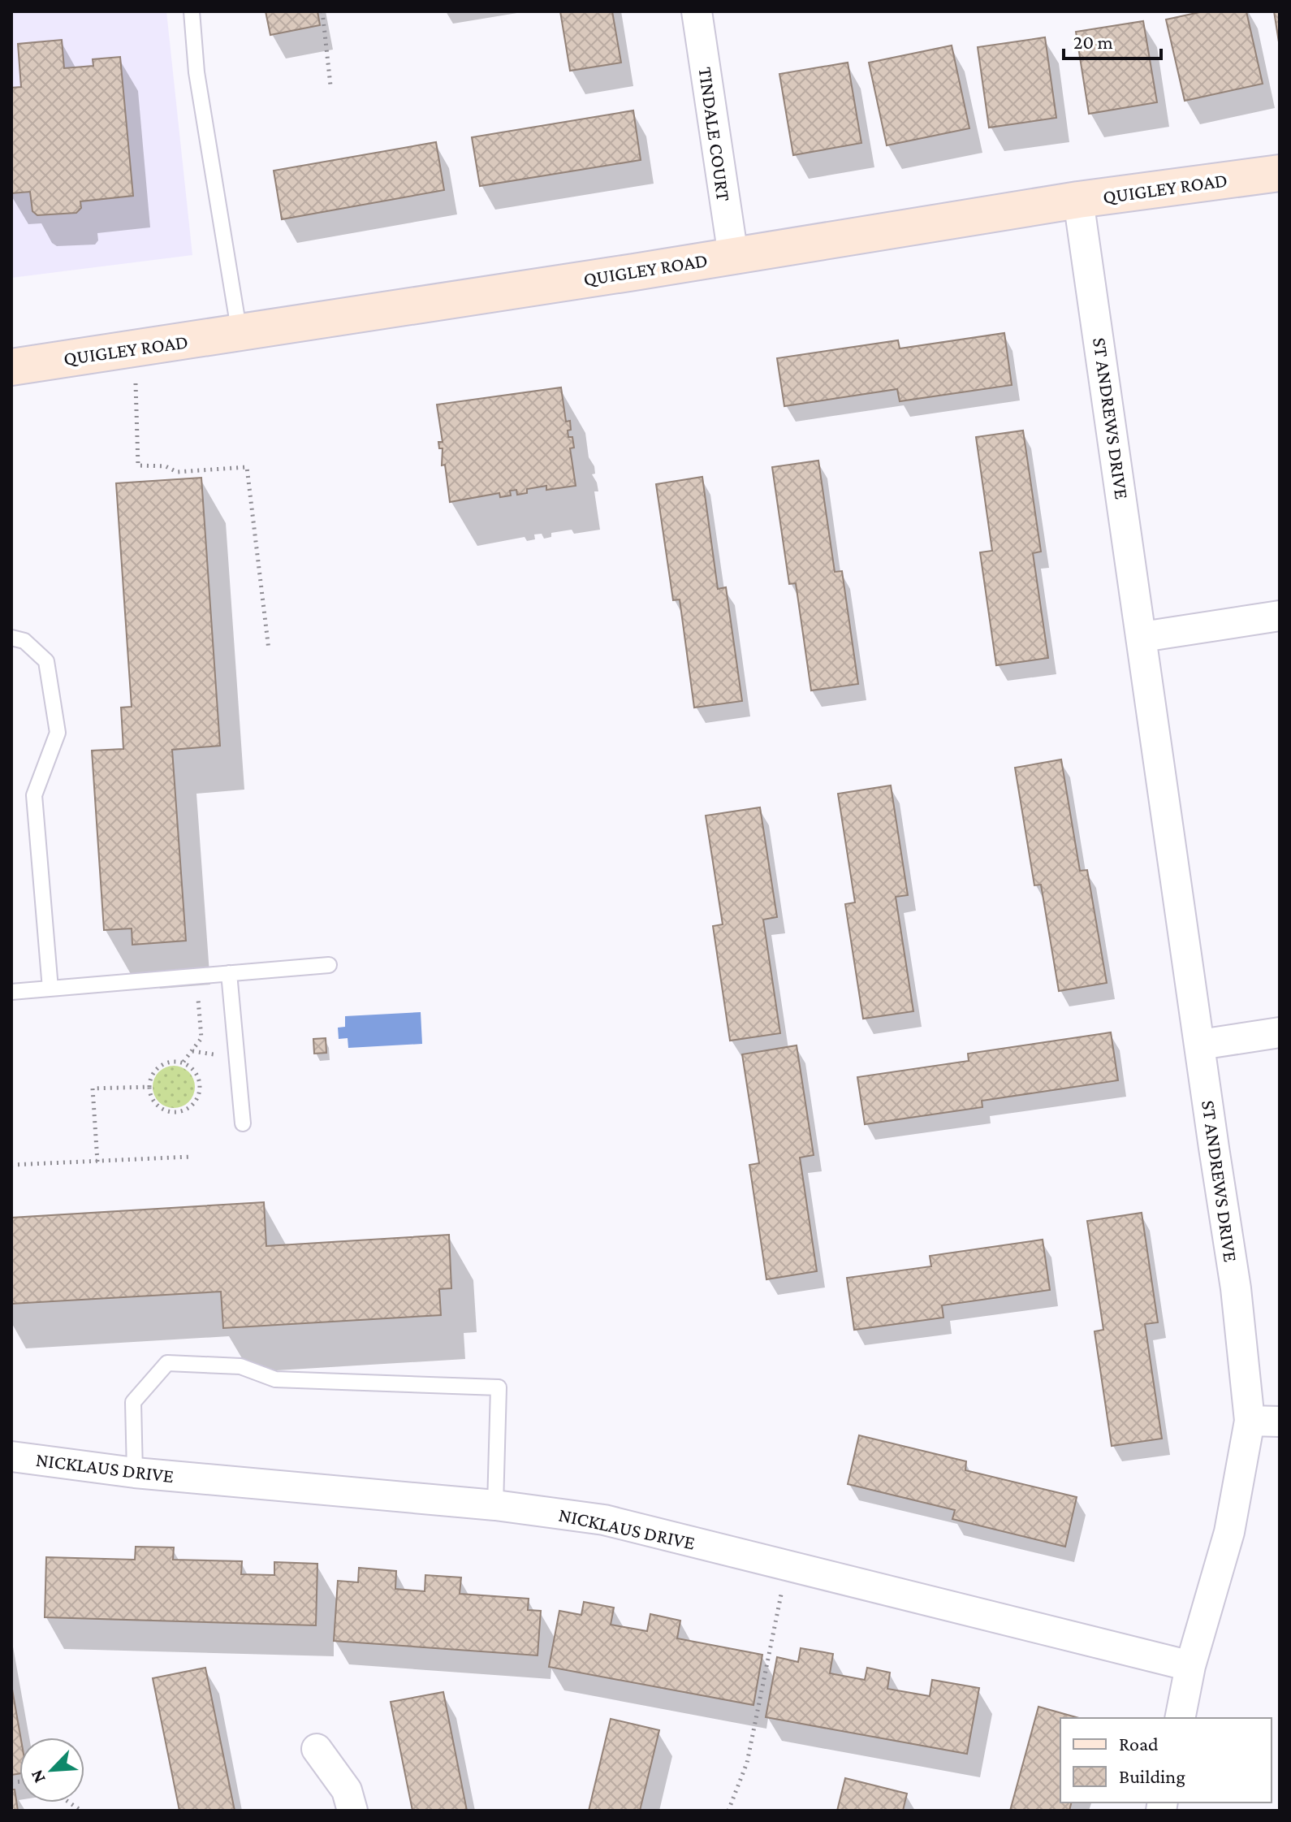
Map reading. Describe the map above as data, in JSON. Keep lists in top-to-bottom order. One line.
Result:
{"streets":{"street":["TINDALE COURT","QUIGLEY ROAD","ST ANDREWS DRIVE","NICKLAUS DRIVE"]},"crossings":[["TINDALE COURT","QUIGLEY ROAD"],["QUIGLEY ROAD","ST ANDREWS DRIVE"],["ST ANDREWS DRIVE","NICKLAUS DRIVE"]],"legend":["Road","Building"],"scale_bar":"20 m","north":"bottom left"}
